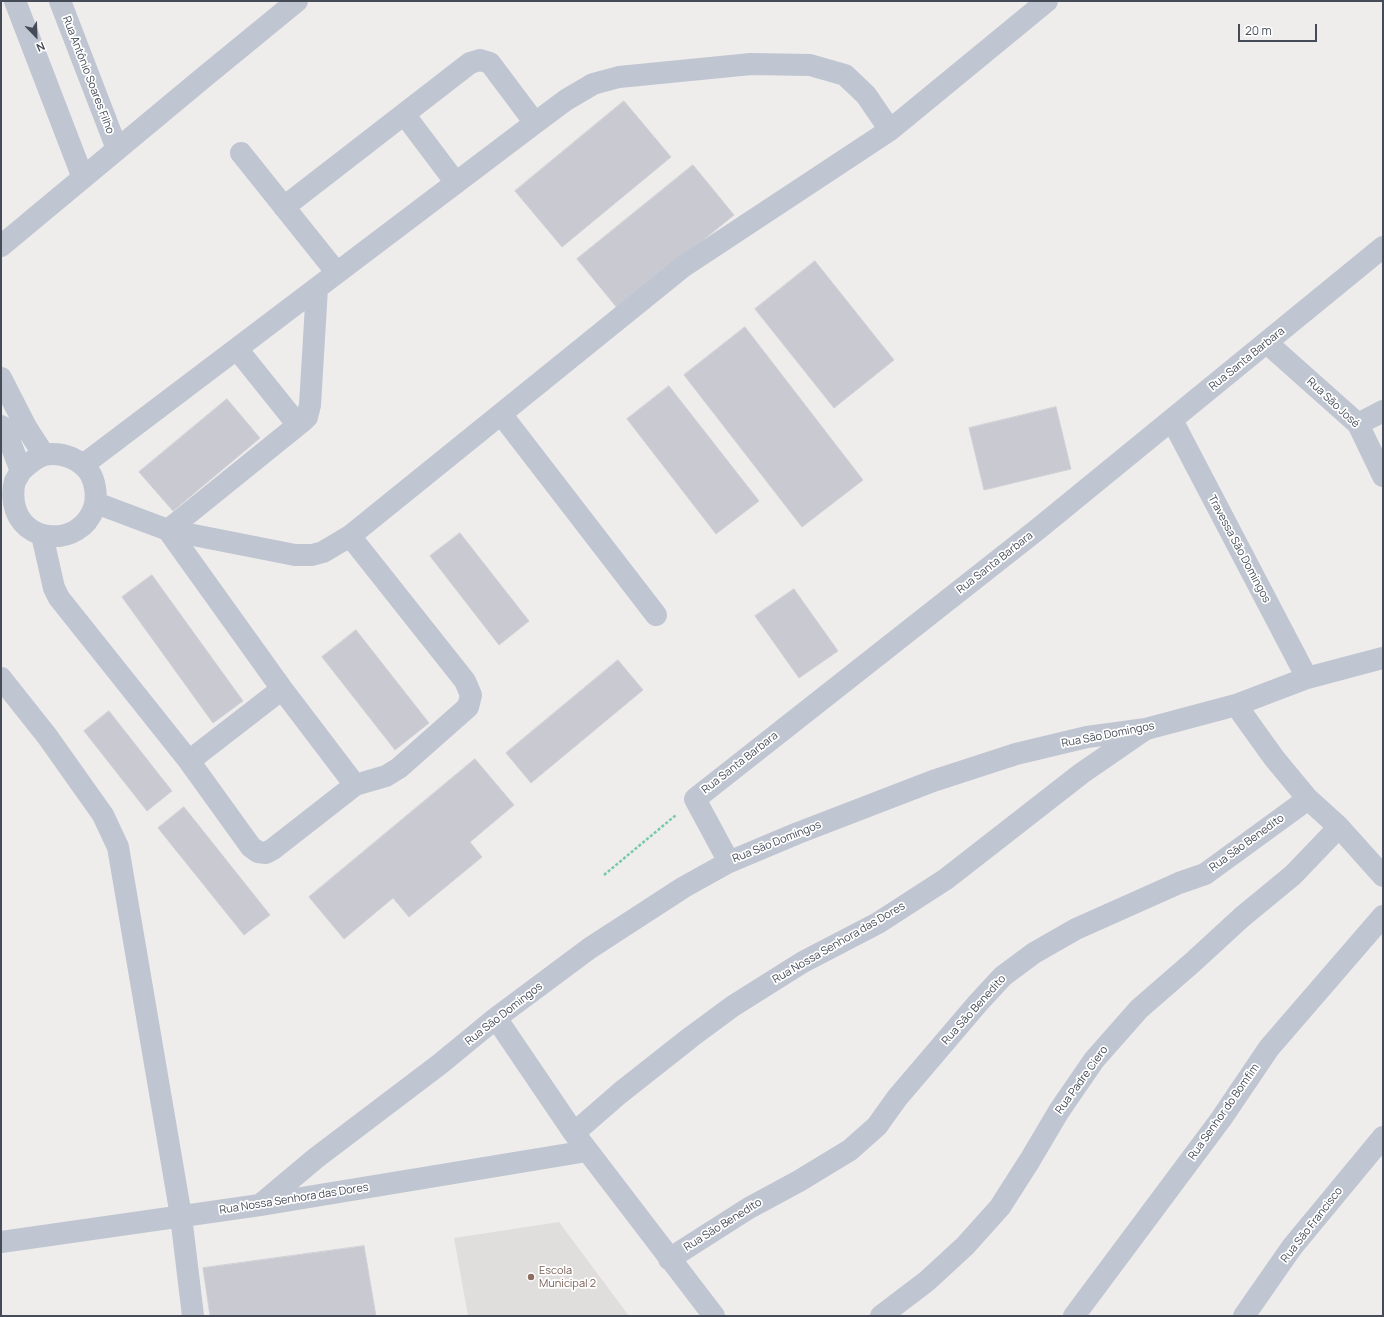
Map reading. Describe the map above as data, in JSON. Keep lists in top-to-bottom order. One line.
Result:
{"streets":{"street":["Rua Antônio Soares Filho","Rua Santa Barbara","Rua São José","Travessa São Domingos","Rua São Domingos","Rua São Benedito","Rua Nossa Senhora das Dores","Rua Padre Ciero","Rua Senhor do Bomfim","Rua São Francisco"]},"crossings":[["Rua Santa Barbara","Rua São José"],["Rua Santa Barbara","Travessa São Domingos"],["Travessa São Domingos","Rua São Domingos"],["Rua São Domingos","Rua Nossa Senhora das Dores"]],"places":["Escola Municipal 2"],"scale_bar":"20 m","north":"bottom right"}
